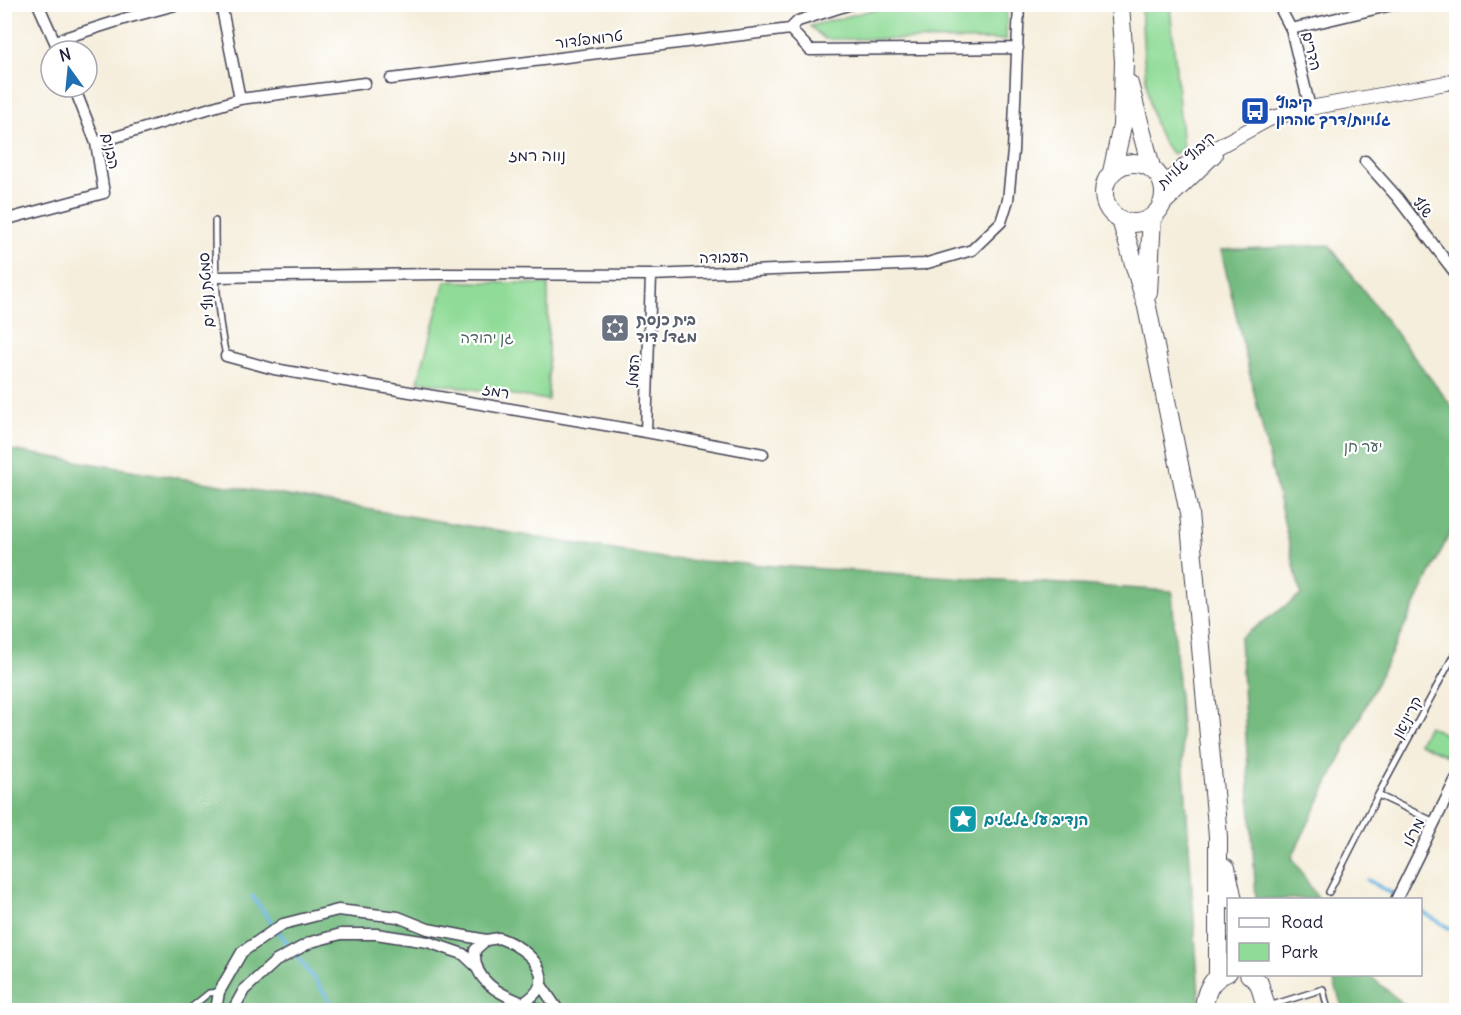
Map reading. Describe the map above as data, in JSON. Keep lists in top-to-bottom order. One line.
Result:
{"streets":{"street":["טרומפלדור","הדרים","הבנים","קיבוץ גלויות","שלף","העבודה","העמל","רמז","מרלו"],"lane":["סמטת נוף ים","קריניאן"]},"crossings":[["הדרים","קיבוץ גלויות"],["העבודה","סמטת נוף ים"],["העבודה","העמל"],["סמטת נוף ים","רמז"],["העמל","רמז"]],"districts":["נווה רמז"],"parks":["גן יהודה","יער חן"],"places":{"bus stop":["קיבוץ גלויות/דרך אהרון"],"synagogue":["בית כנסת מגדל דוד"],"place":["הנדיב על גלגלים"]},"legend":["Road","Park"],"north":"top"}
